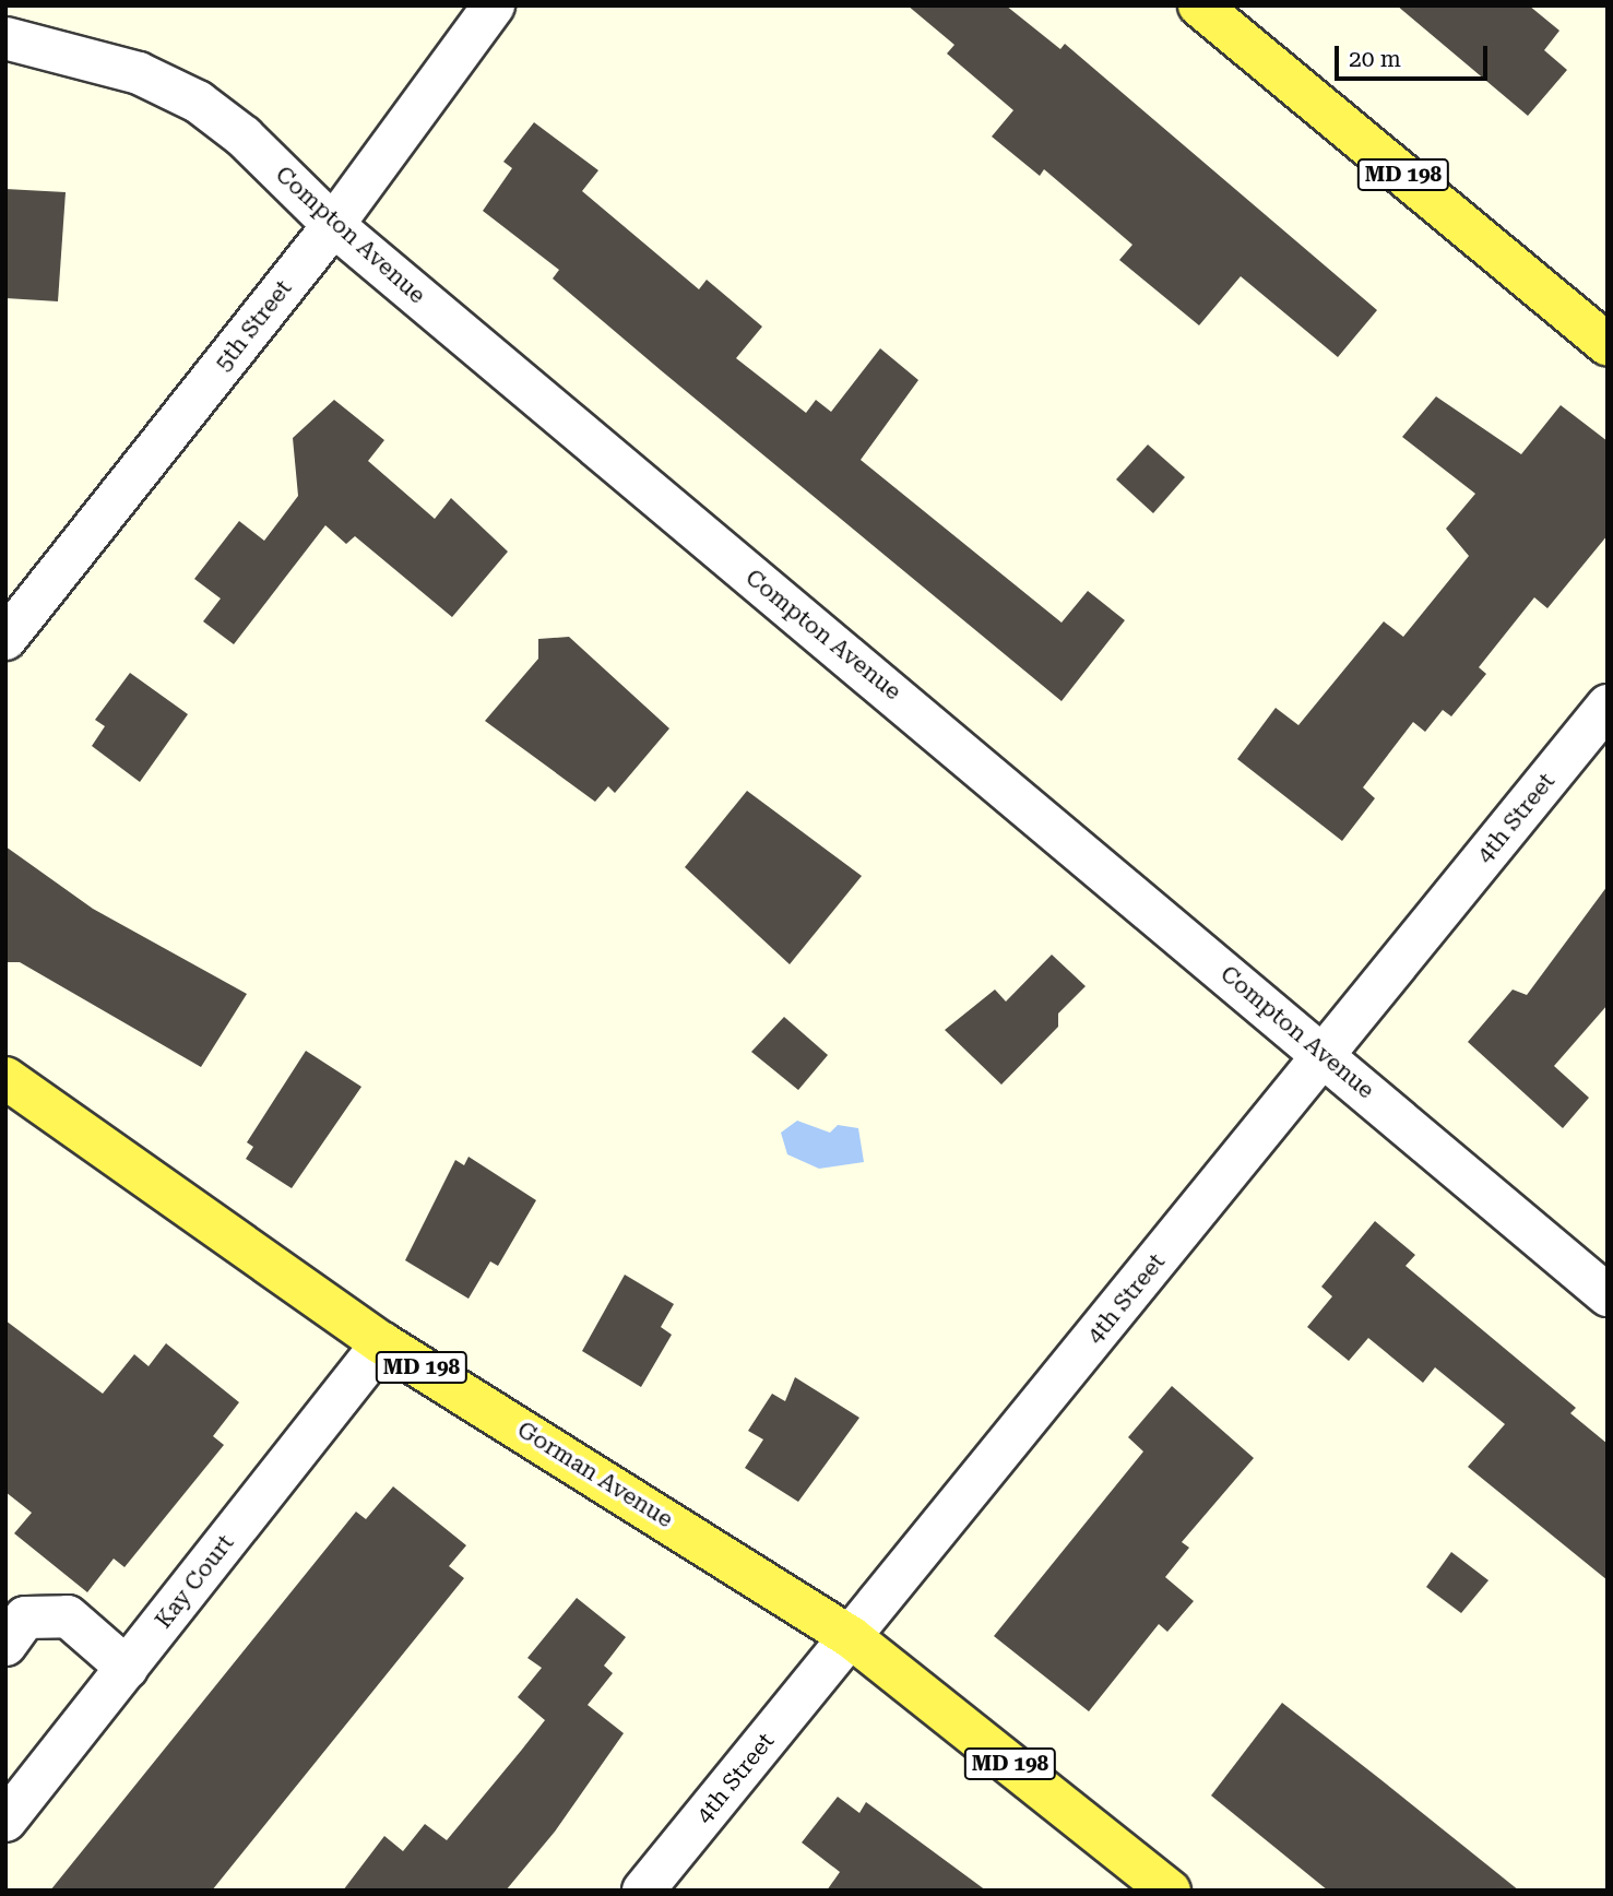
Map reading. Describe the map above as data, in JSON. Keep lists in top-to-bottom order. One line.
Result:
{"streets":{"main road":["MD 198","Gorman Avenue"],"street":["Compton Avenue","5th Street","4th Street","Kay Court"]},"crossings":[["Compton Avenue","5th Street"],["Compton Avenue","4th Street"],["4th Street","Gorman Avenue"],["Gorman Avenue","Kay Court"]],"scale_bar":"20 m"}
